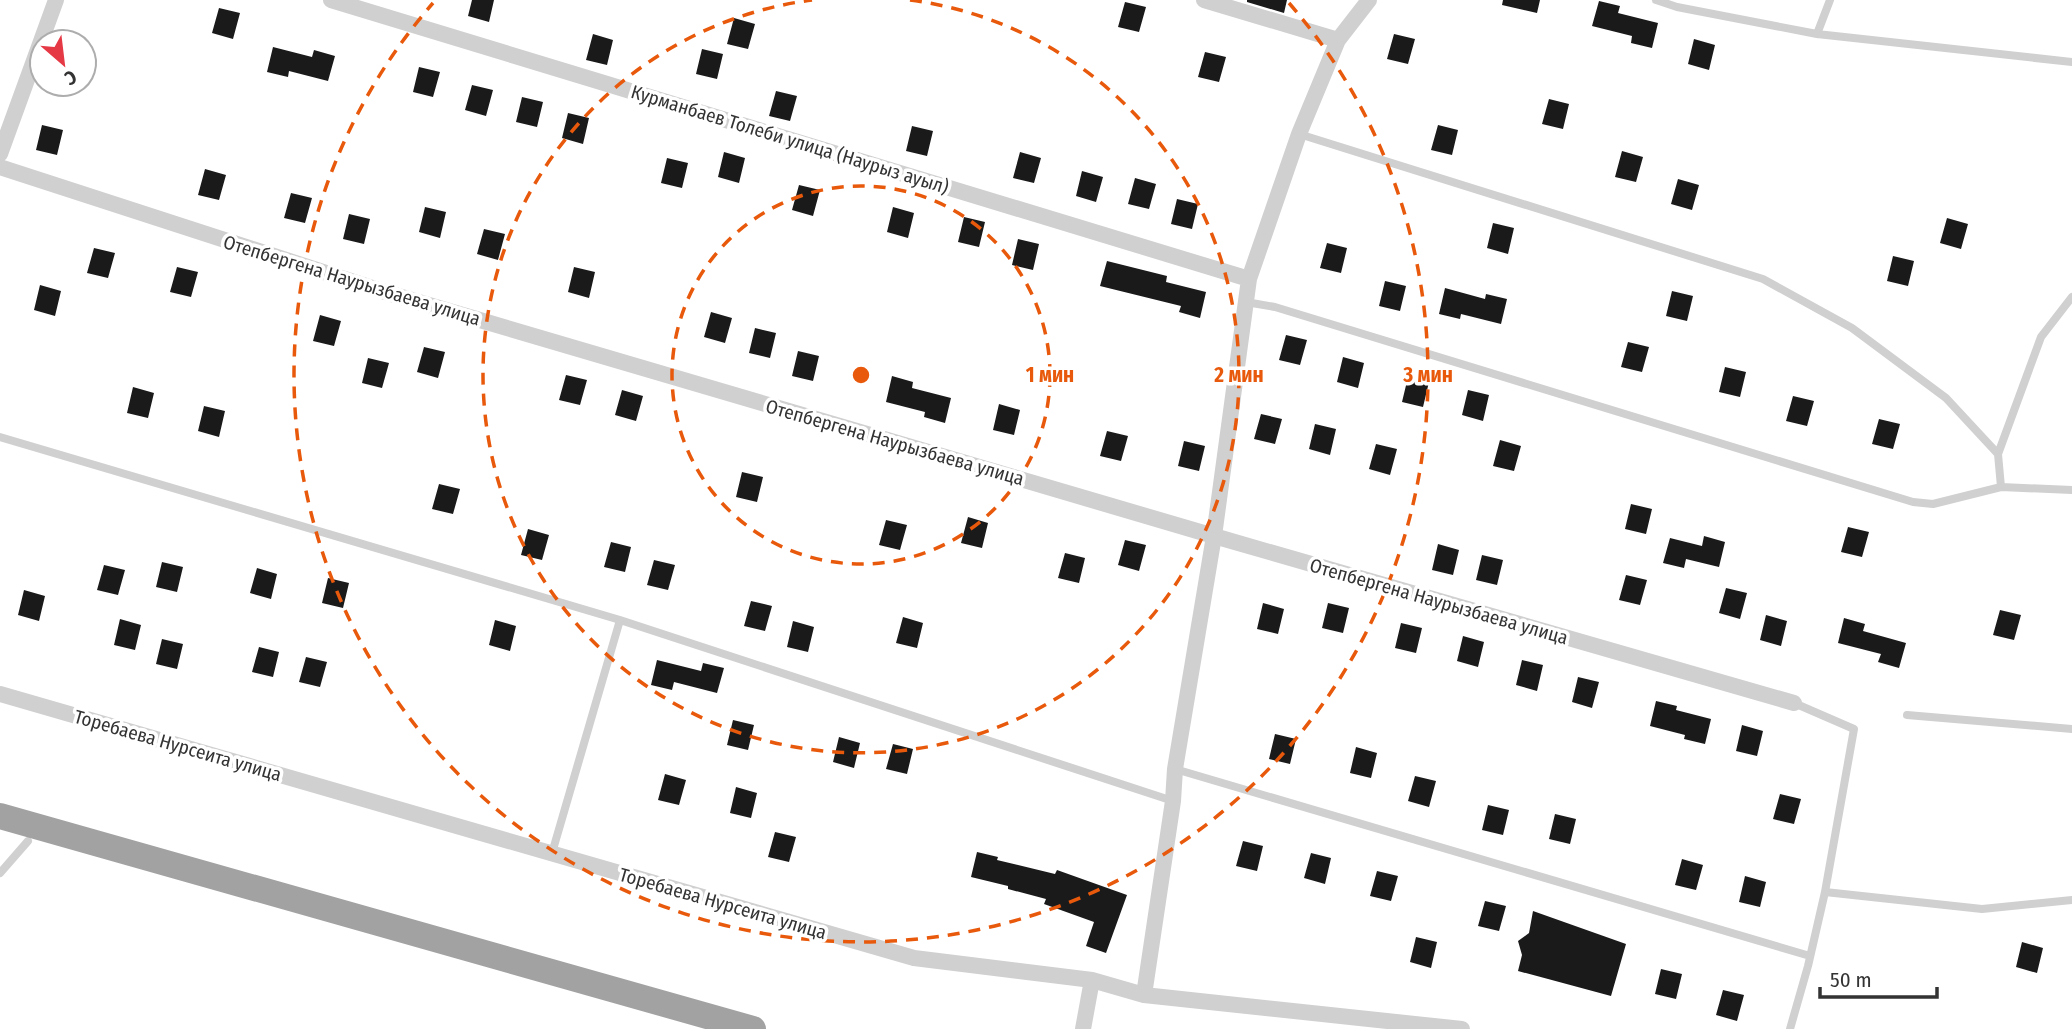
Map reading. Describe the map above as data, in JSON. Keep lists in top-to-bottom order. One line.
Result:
{"streets":{"street":["Курманбаев Толеби улица (Наурыз ауыл)","Отепбергена Наурызбаева улица","Торебаева Нурсеита улица"]},"scale_bar":"50 m","north":"bottom right","rings":["1 мин","2 мин","3 мин"]}
